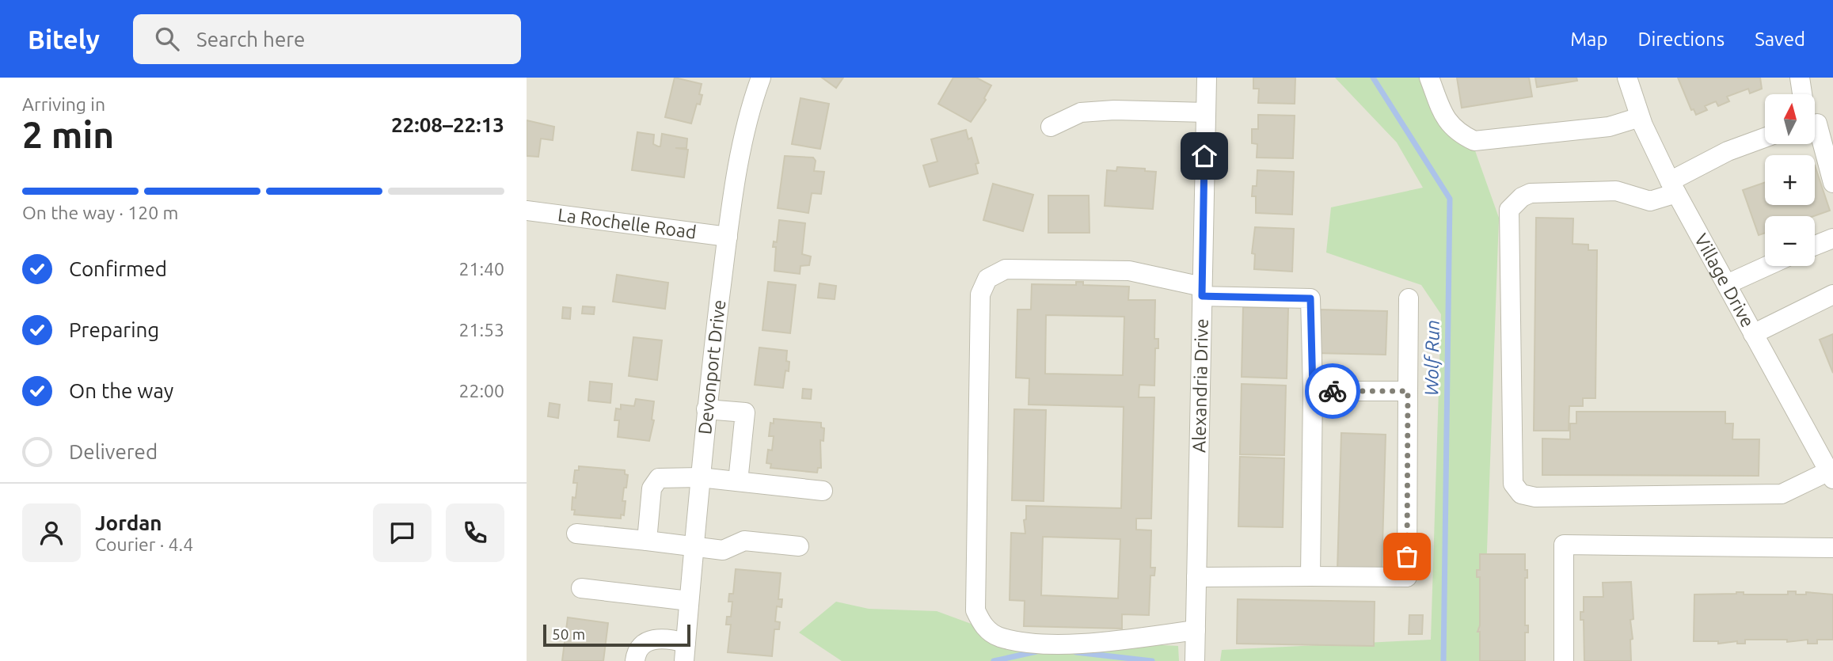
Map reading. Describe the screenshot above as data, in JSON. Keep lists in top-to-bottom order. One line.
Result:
{"streets":{"street":["La Rochelle Road","Village Drive","Devonport Drive","Alexandria Drive"]},"crossings":[["La Rochelle Road","Devonport Drive"]],"water":["Wolf Run"],"scale_bar":"50 m","north":"top","page":{"header":"Bitely","search":"Search here","nav":["Map","Directions","Saved"],"heading":["2 min","Arriving in","22:08–22:13"],"panel":["Jordan","Courier · 4.4"],"map_buttons":["+","−"],"bar":"On the way · 120 m","list":[["Confirmed","21:40"],["Preparing","21:53"],["On the way","22:00"],"Delivered"],"scale":"50 m"}}
